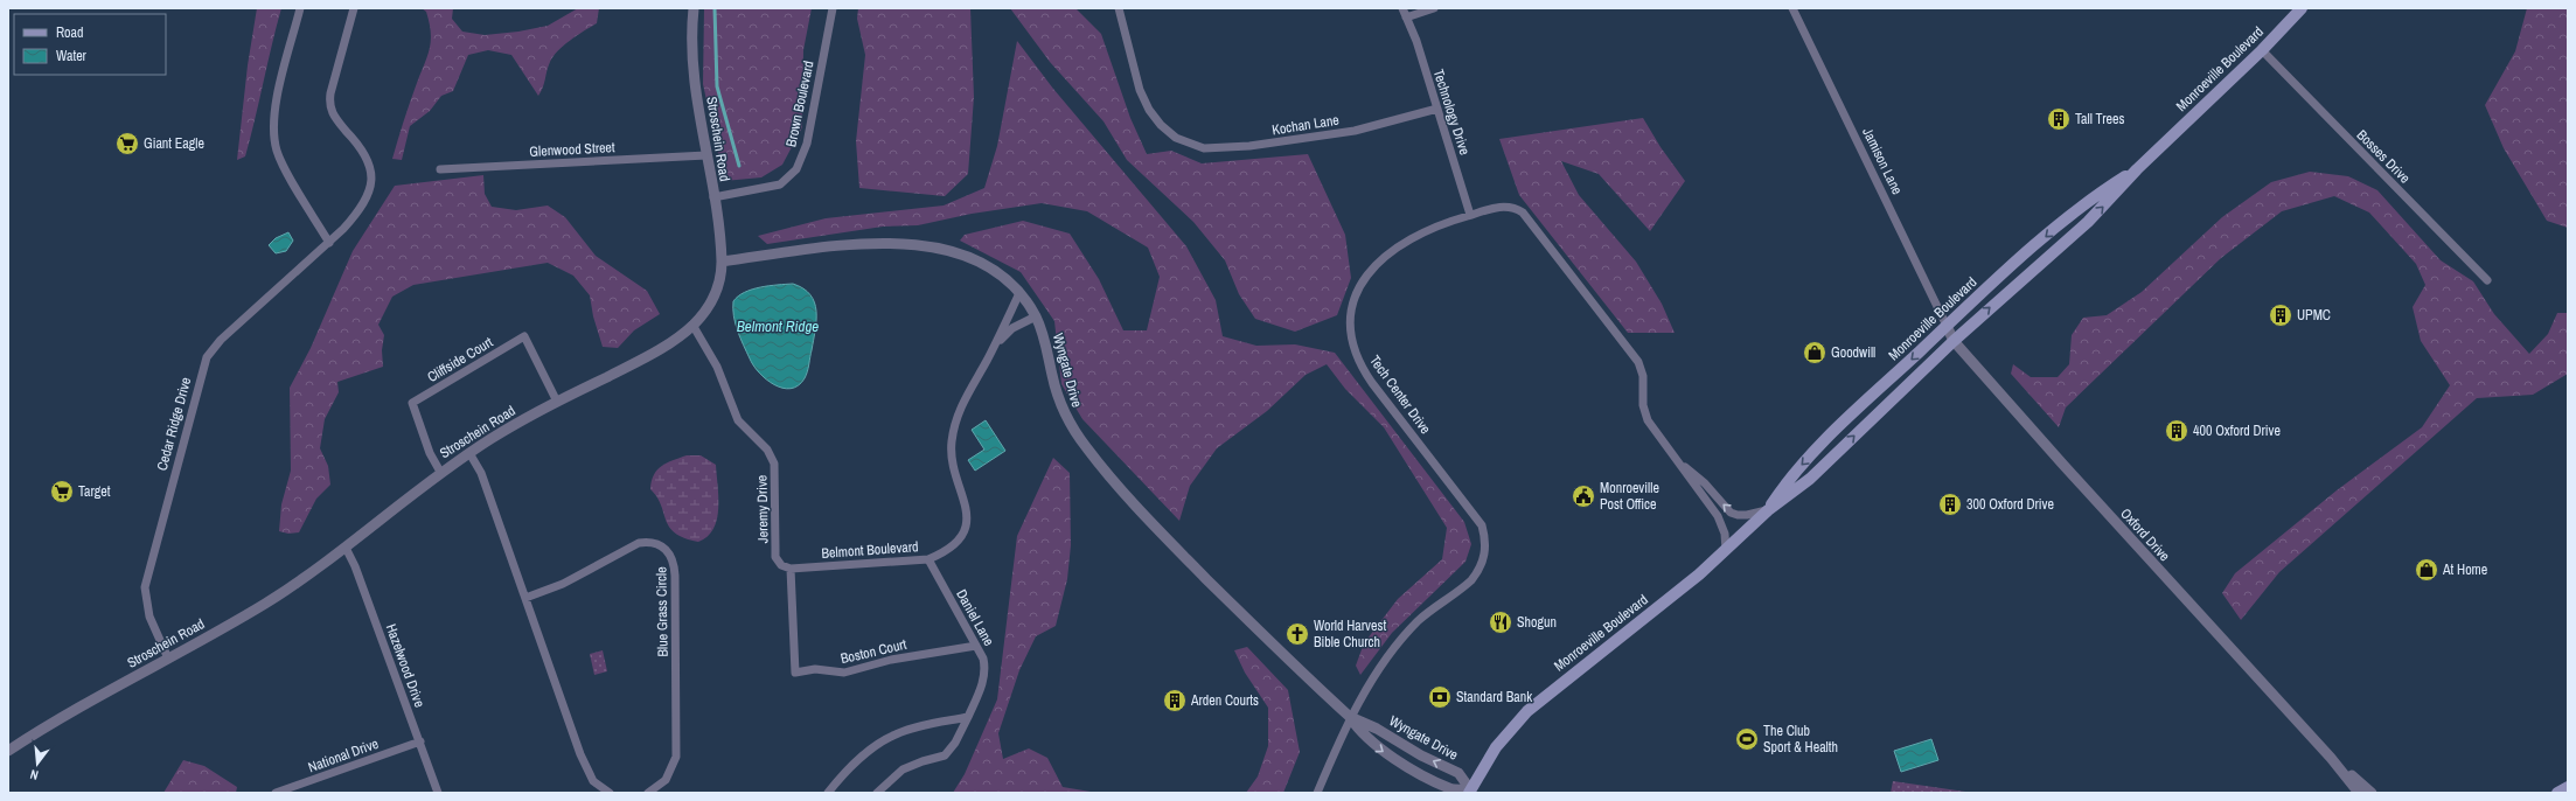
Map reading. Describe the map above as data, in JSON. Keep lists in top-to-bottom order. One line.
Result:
{"streets":{"main road":["Monroeville Boulevard"],"street":["Brown Boulevard","Technology Drive","Kochan Lane","Stroschein Road","Glenwood Street","Bosses Drive","Jamison Lane","Cliffside Court","Wyngate Drive","Tech Center Drive","Cedar Ridge Drive","Jeremy Drive","Oxford Drive","Belmont Boulevard","Blue Grass Circle","Daniel Lane","Boston Court","Hazelwood Drive","National Drive"]},"crossings":[["Monroeville Boulevard","Bosses Drive"],["Monroeville Boulevard","Jamison Lane"],["Monroeville Boulevard","Wyngate Drive"],["Monroeville Boulevard","Tech Center Drive"],["Monroeville Boulevard","Oxford Drive"],["Brown Boulevard","Stroschein Road"],["Technology Drive","Kochan Lane"],["Technology Drive","Tech Center Drive"],["Stroschein Road","Glenwood Street"],["Stroschein Road","Cliffside Court"],["Stroschein Road","Wyngate Drive"],["Stroschein Road","Cedar Ridge Drive"],["Stroschein Road","Jeremy Drive"],["Stroschein Road","Hazelwood Drive"],["Jamison Lane","Oxford Drive"],["Wyngate Drive","Tech Center Drive"],["Wyngate Drive","Belmont Boulevard"],["Jeremy Drive","Belmont Boulevard"],["Jeremy Drive","Boston Court"],["Belmont Boulevard","Daniel Lane"],["Belmont Boulevard","Boston Court"],["Daniel Lane","Boston Court"],["Hazelwood Drive","National Drive"]],"water":["Belmont Ridge"],"places":{"building":["Tall Trees","UPMC","400 Oxford Drive","300 Oxford Drive","Arden Courts"],"supermarket":["Giant Eagle","Target"],"shop":["Goodwill","At Home"],"public building":["Monroeville Post Office"],"restaurant":["Shogun"],"church":["World Harvest Bible Church"],"bank":["Standard Bank"],"sports":["The Club Sport & Health"]},"legend":["Road","Water"],"north":"bottom"}
